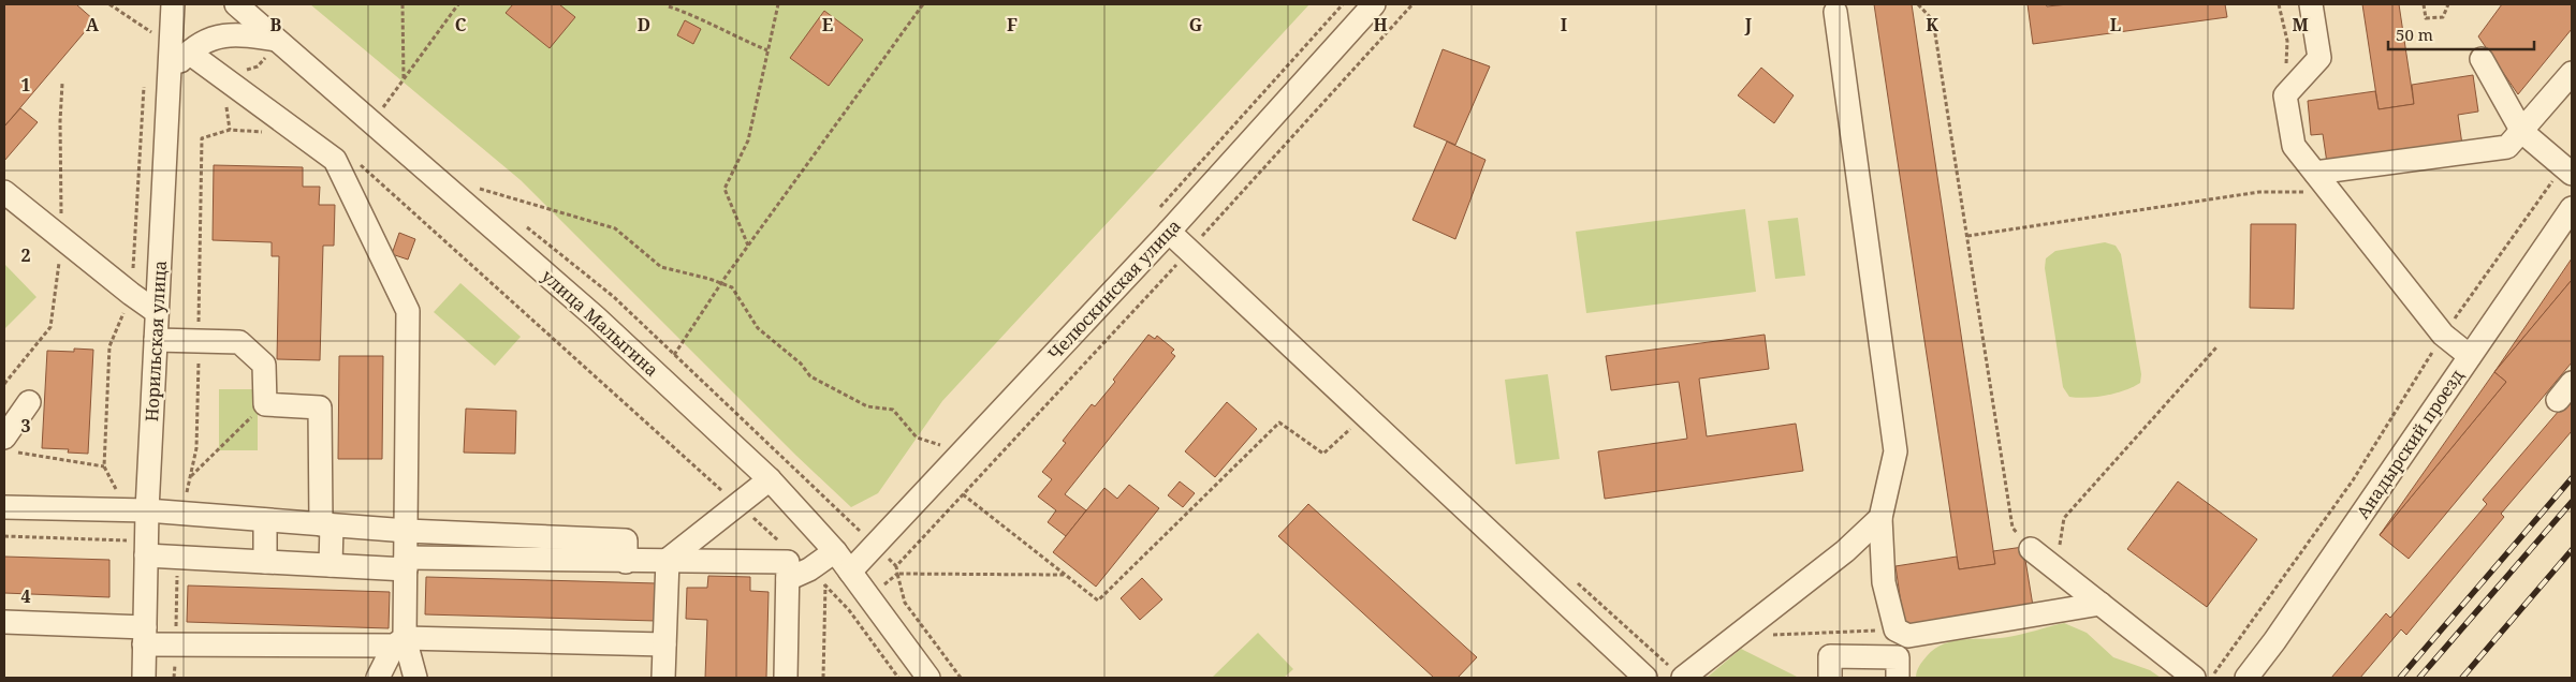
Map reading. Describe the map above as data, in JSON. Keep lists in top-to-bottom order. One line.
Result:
{"streets":{"street":["Челюскинская улица","улица Малыгина","Норильская улица","Анадырский проезд"]},"crossings":[["Челюскинская улица","улица Малыгина"]],"scale_bar":"50 m","grid":{"columns":["A","B","C","D","E","F","G","H","I","J","K","L","M"],"rows":["1","2","3","4"]}}
